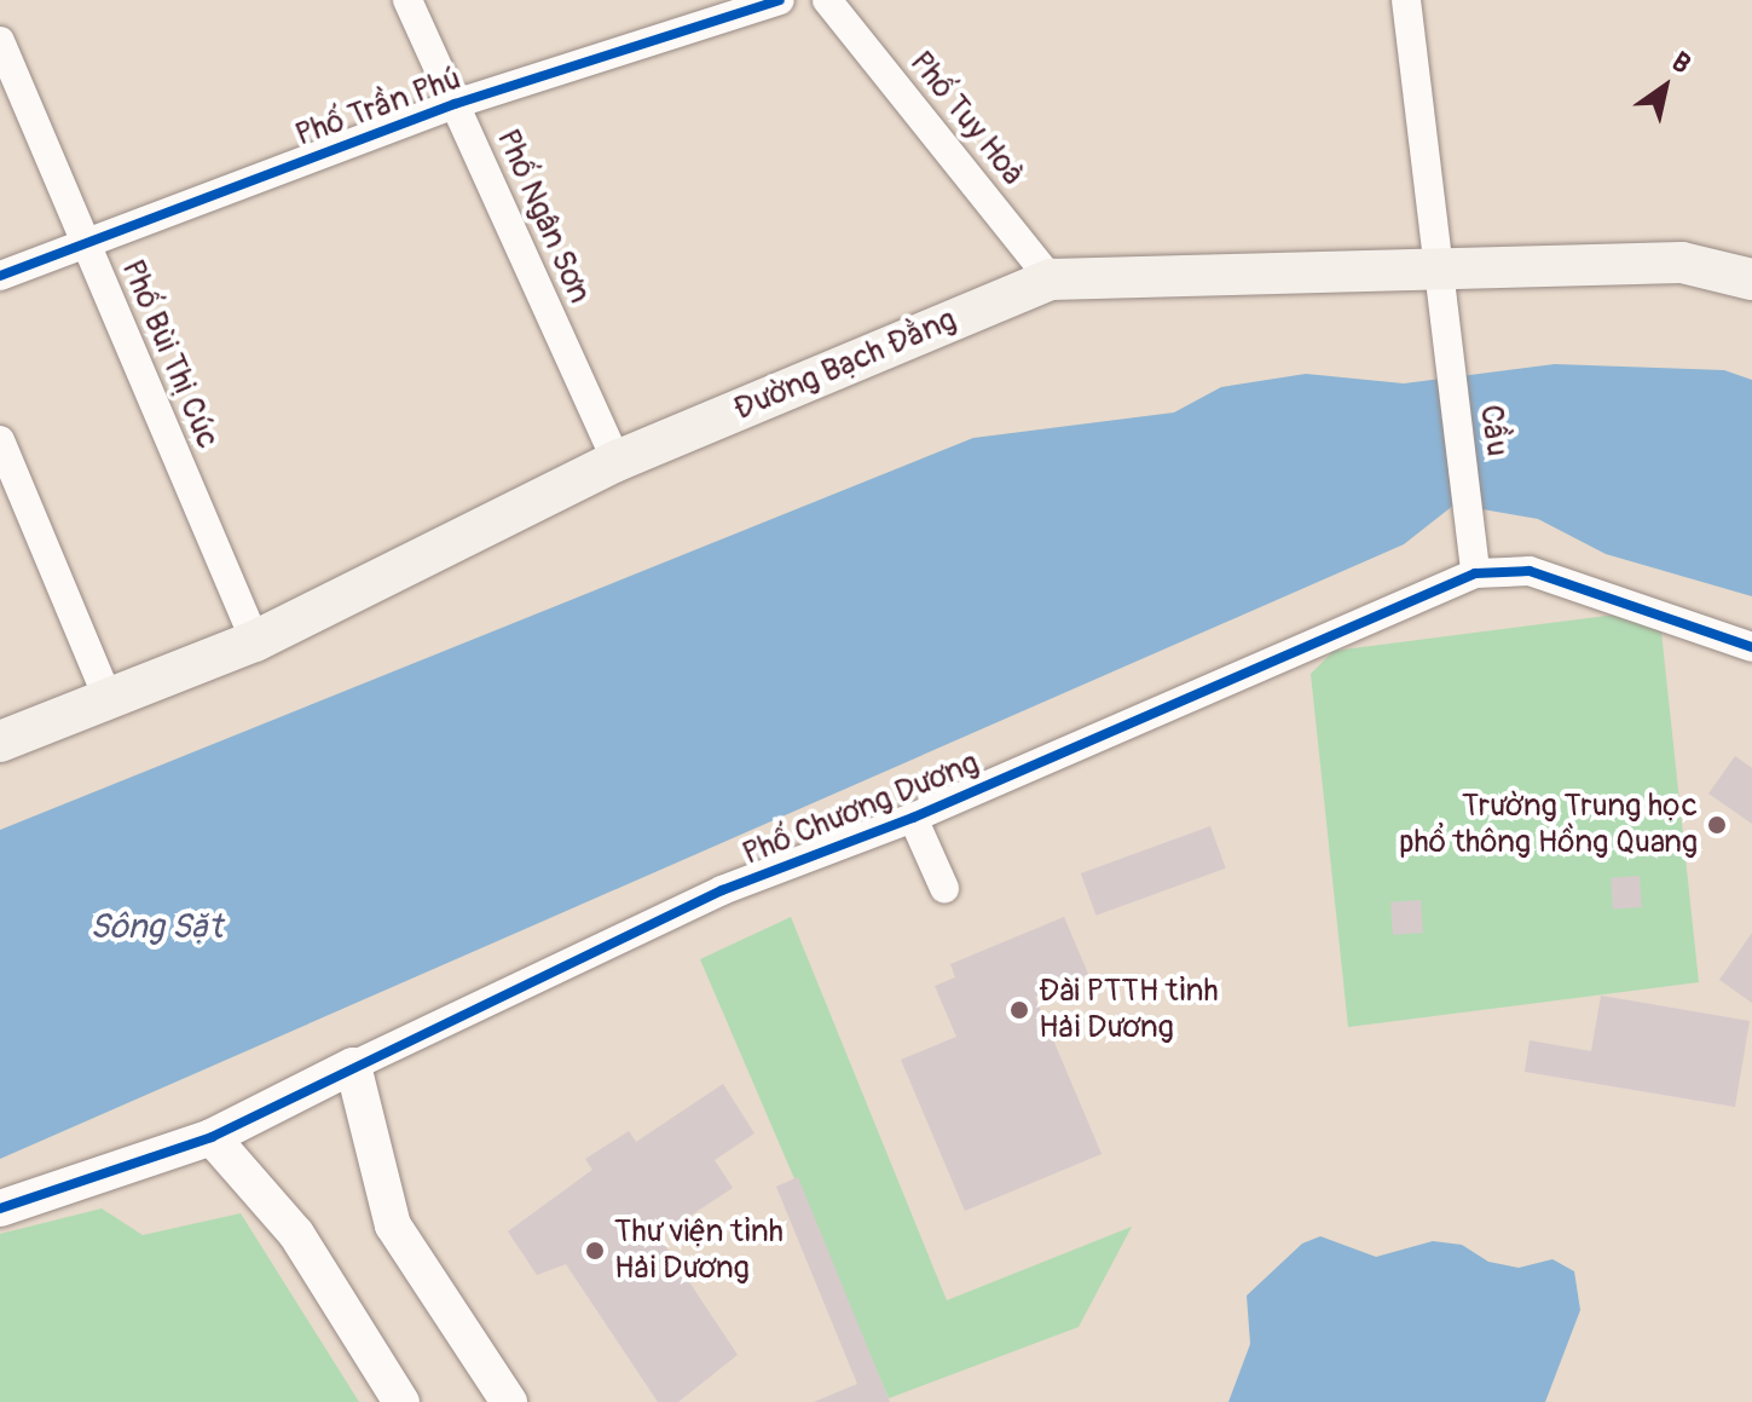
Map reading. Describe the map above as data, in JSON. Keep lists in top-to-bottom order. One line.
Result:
{"streets":{"main road":["Đường Bạch Đằng"],"street":["Phố Trần Phú","Phố Tuy Hoà","Phố Ngân Sơn","Phố Bùi Thị Cúc","Cầu","Phố Chương Dương"]},"crossings":[["Phố Trần Phú","Phố Ngân Sơn"],["Phố Trần Phú","Phố Bùi Thị Cúc"],["Phố Tuy Hoà","Đường Bạch Đằng"],["Phố Ngân Sơn","Đường Bạch Đằng"],["Phố Bùi Thị Cúc","Đường Bạch Đằng"],["Đường Bạch Đằng","Cầu"],["Cầu","Phố Chương Dương"]],"water":["Sông Sặt"],"places":["Trường Trung học phổ thông Hồng Quang","Đài PTTH tỉnh Hải Dương","Thư viện tỉnh Hải Dương"],"north":"top right"}
